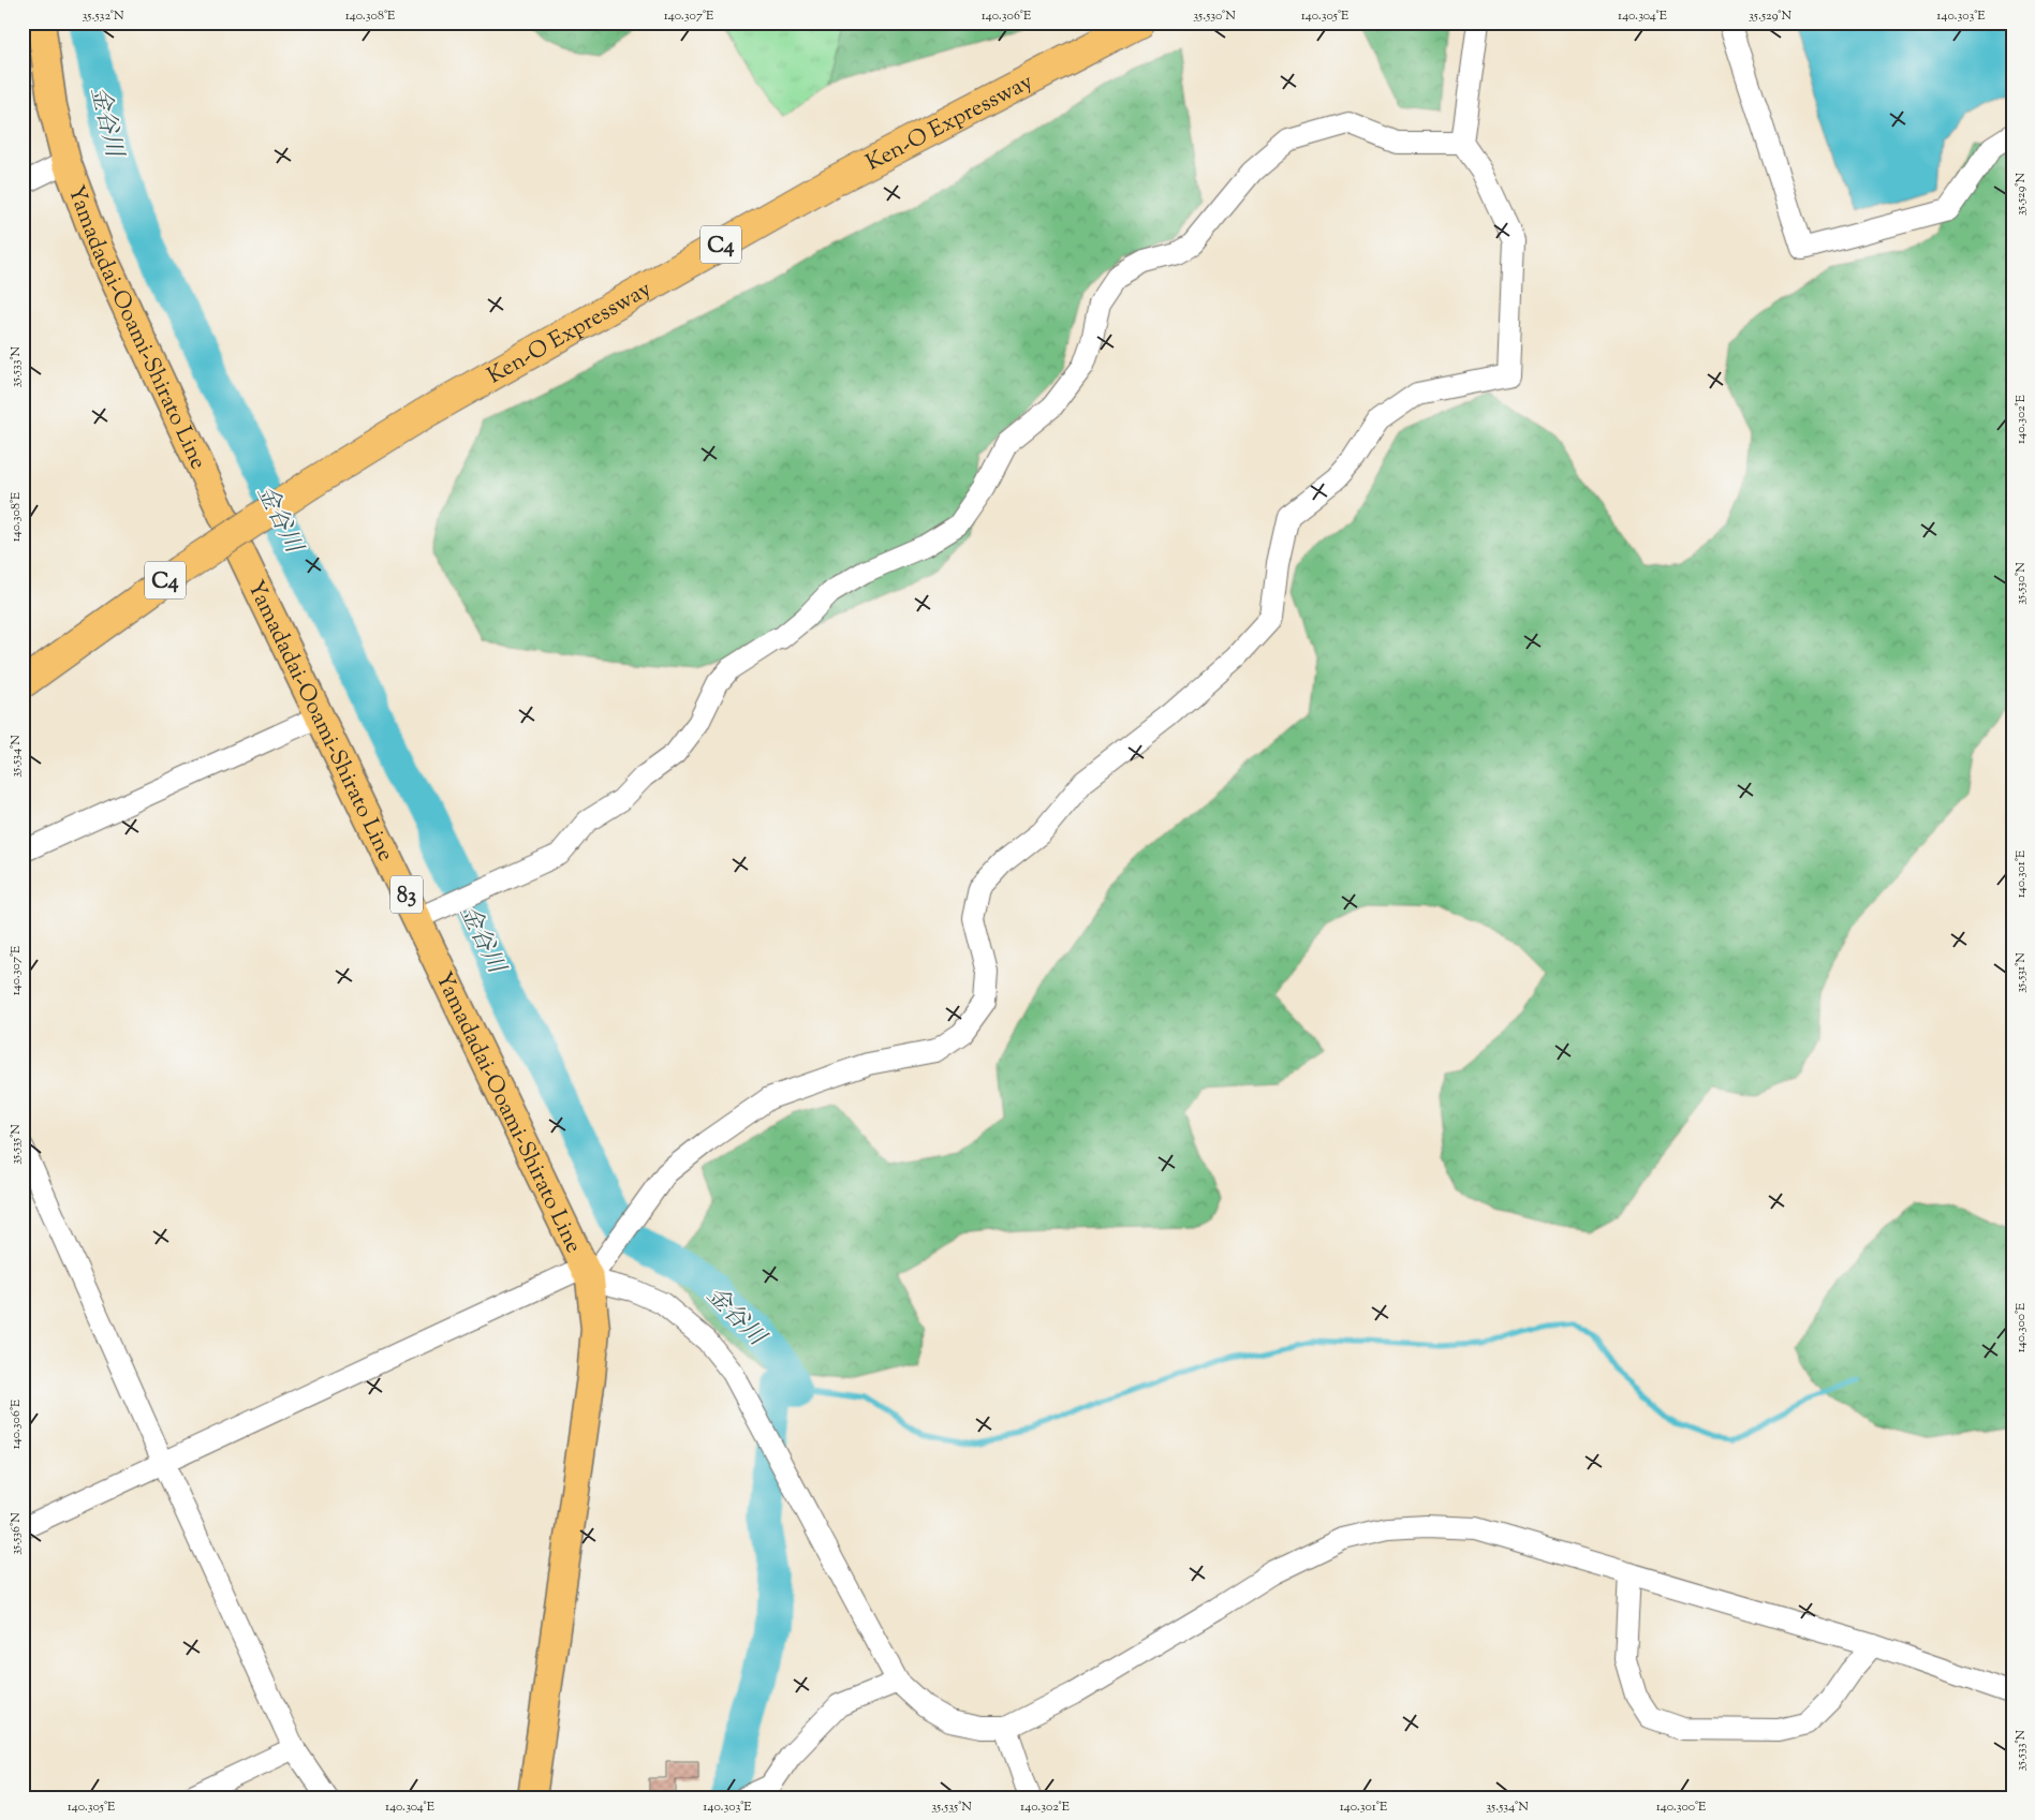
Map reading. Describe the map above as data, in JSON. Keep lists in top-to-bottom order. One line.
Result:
{"streets":{"highway":["Ken-O Expressway","C4"],"main road":["Yamadadai-Ooami-Shirato Line","83"]},"water":["金谷川"],"coordinates":["35.532°N","140.308°E","140.307°E","140.306°E","35.530°N","140.305°E","140.304°E","35.529°N","140.303°E","35.533°N","140.302°E","35.534°N","140.301°E","35.531°N","35.535°N","140.300°E","35.536°N"]}
